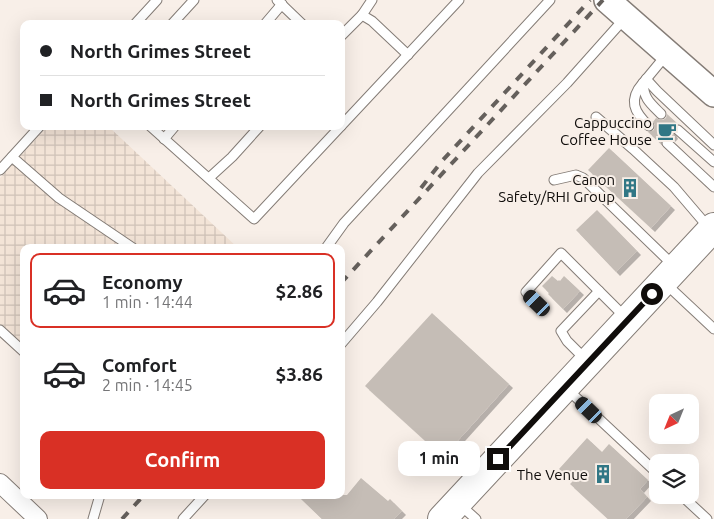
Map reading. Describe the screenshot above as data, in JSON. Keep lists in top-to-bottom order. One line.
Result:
{"places":{"cafe":["Cappuccino Coffee House"],"building":["Canon Safety/RHI Group","The Venue"]},"north":"bottom left","page":{"banner":["North Grimes Street","North Grimes Street"],"list":[{"name":"Economy","note":"1 min · 14:44","value":"$2.86"},{"name":"Comfort","note":"2 min · 14:45","value":"$3.86"}],"buttons":"Confirm","bubble":"1 min"}}
